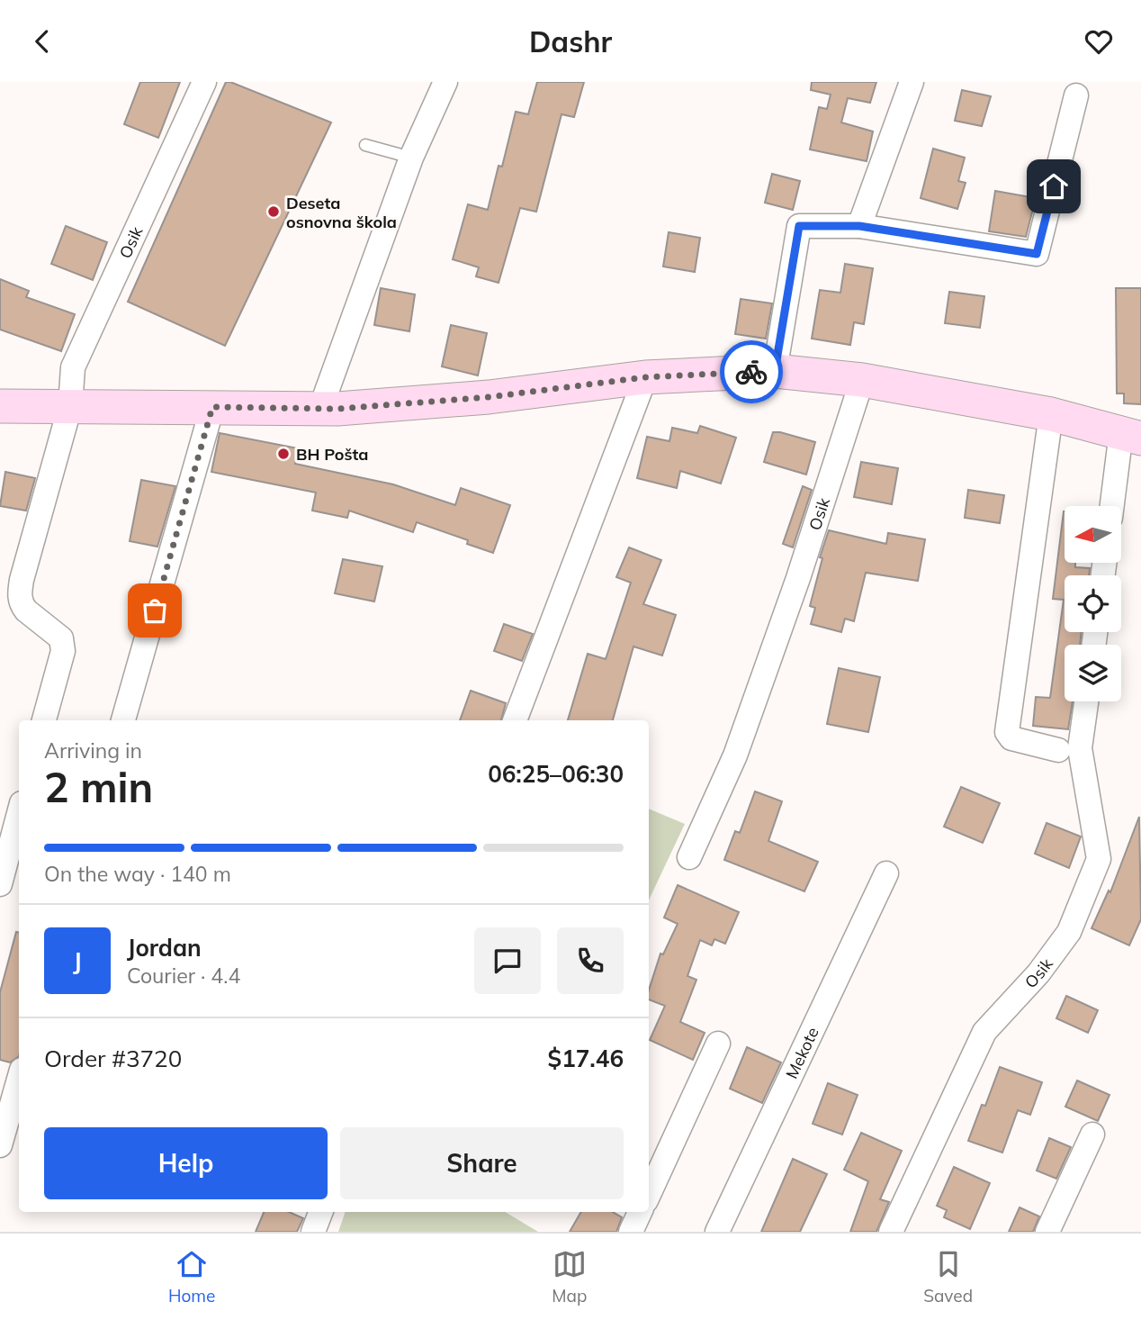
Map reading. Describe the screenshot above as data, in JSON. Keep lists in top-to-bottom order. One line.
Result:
{"streets":{"street":["Osik","Mekote"]},"places":["Deseta osnovna škola","BH Pošta"],"north":"left","page":{"header":"Dashr","heading":["2 min","Arriving in","06:25–06:30"],"panel":["Jordan","Courier · 4.4","Order #3720","$17.46"],"bar":"On the way · 140 m","round":"J","buttons":["Help","Share"],"tabs":["Home","Map","Saved"]}}
